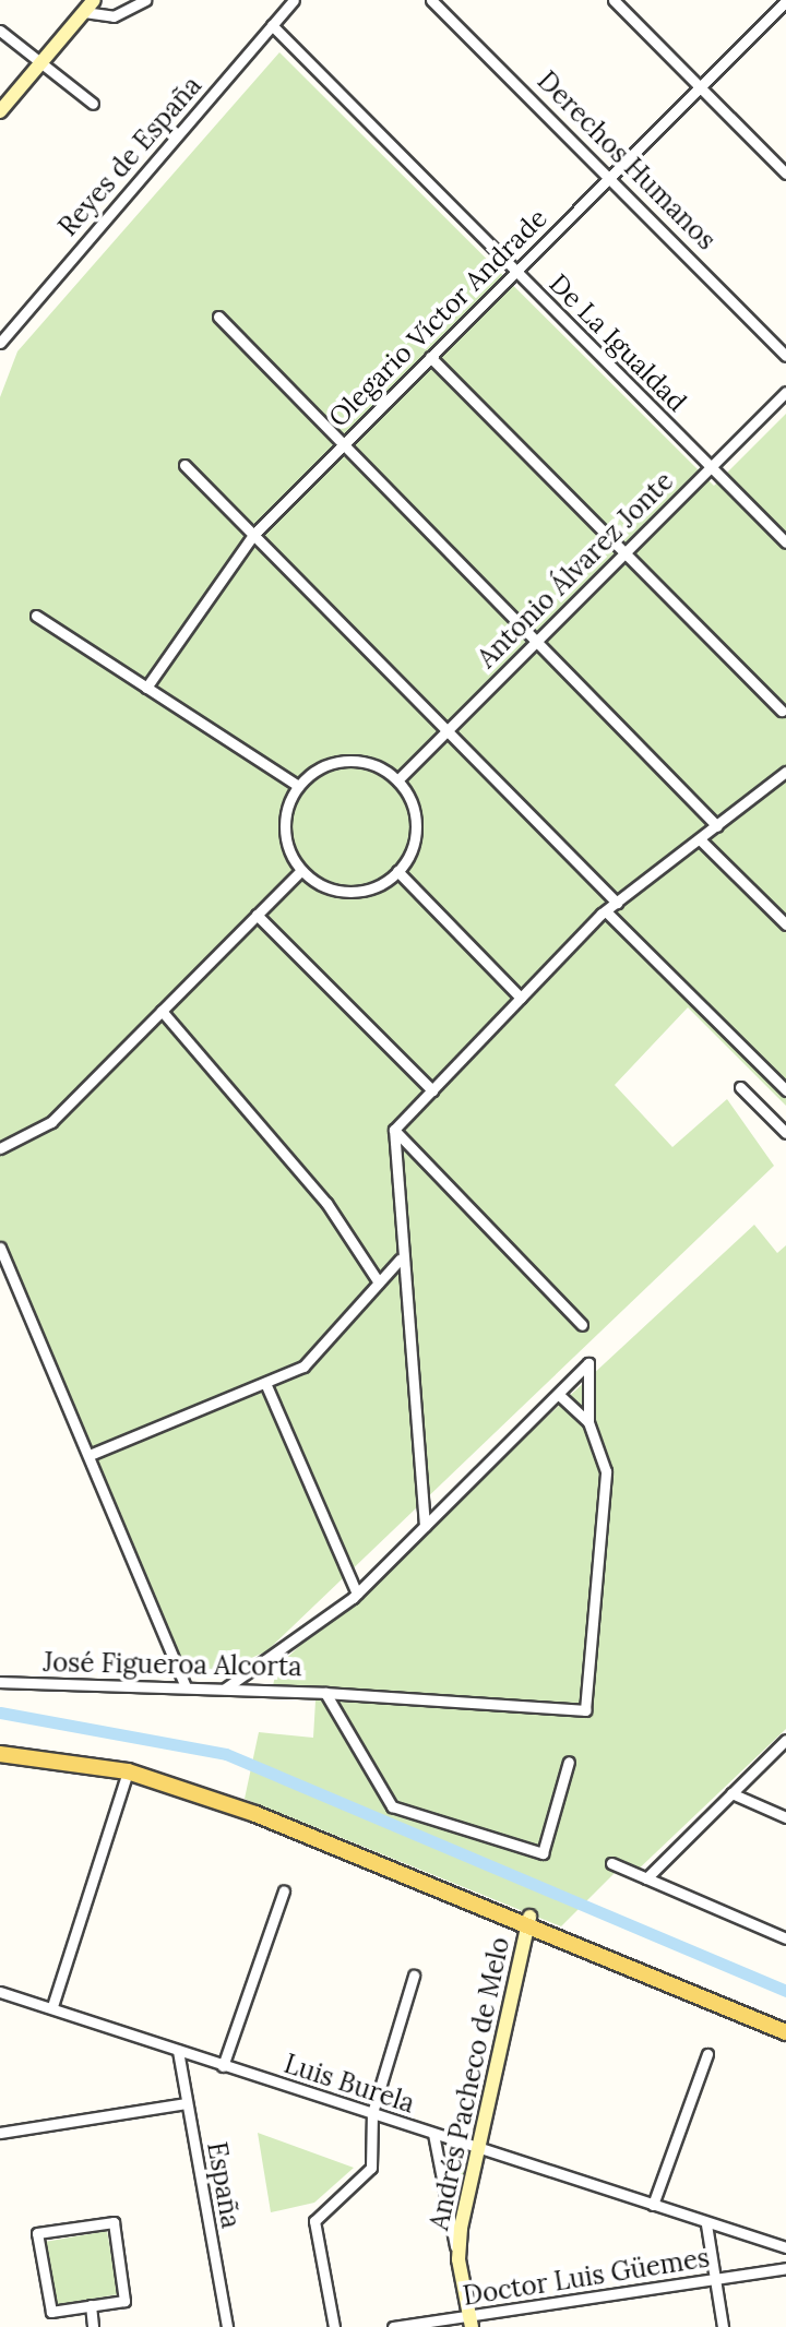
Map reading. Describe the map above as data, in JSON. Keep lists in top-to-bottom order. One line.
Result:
{"streets":{"main road":["Andrés Pacheco de Melo"],"street":["Reyes de España","Derechos Humanos","Olegario Víctor Andrade","De La Igualdad","Antonio Álvarez Jonte","José Figueroa Alcorta","Luis Burela","España","Doctor Luis Güemes"]},"crossings":[["Reyes de España","De La Igualdad"],["Derechos Humanos","Olegario Víctor Andrade"],["Olegario Víctor Andrade","De La Igualdad"],["De La Igualdad","Antonio Álvarez Jonte"],["Luis Burela","Andrés Pacheco de Melo"],["Luis Burela","España"]]}
